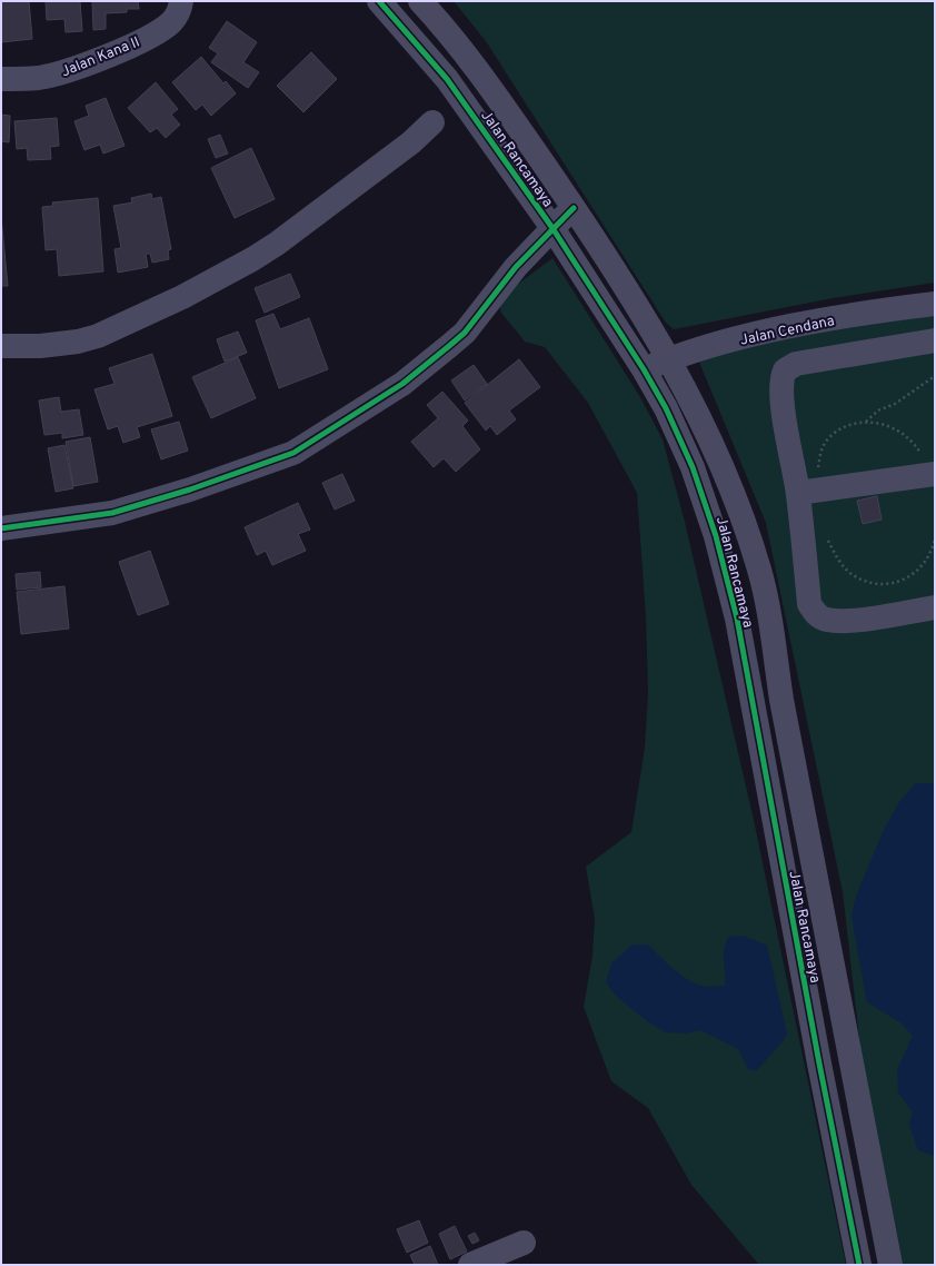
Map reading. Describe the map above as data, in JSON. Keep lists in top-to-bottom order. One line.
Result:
{"streets":{"street":["Jalan Kana II","Jalan Rancamaya","Jalan Cendana"]},"crossings":[["Jalan Rancamaya","Jalan Cendana"]]}
